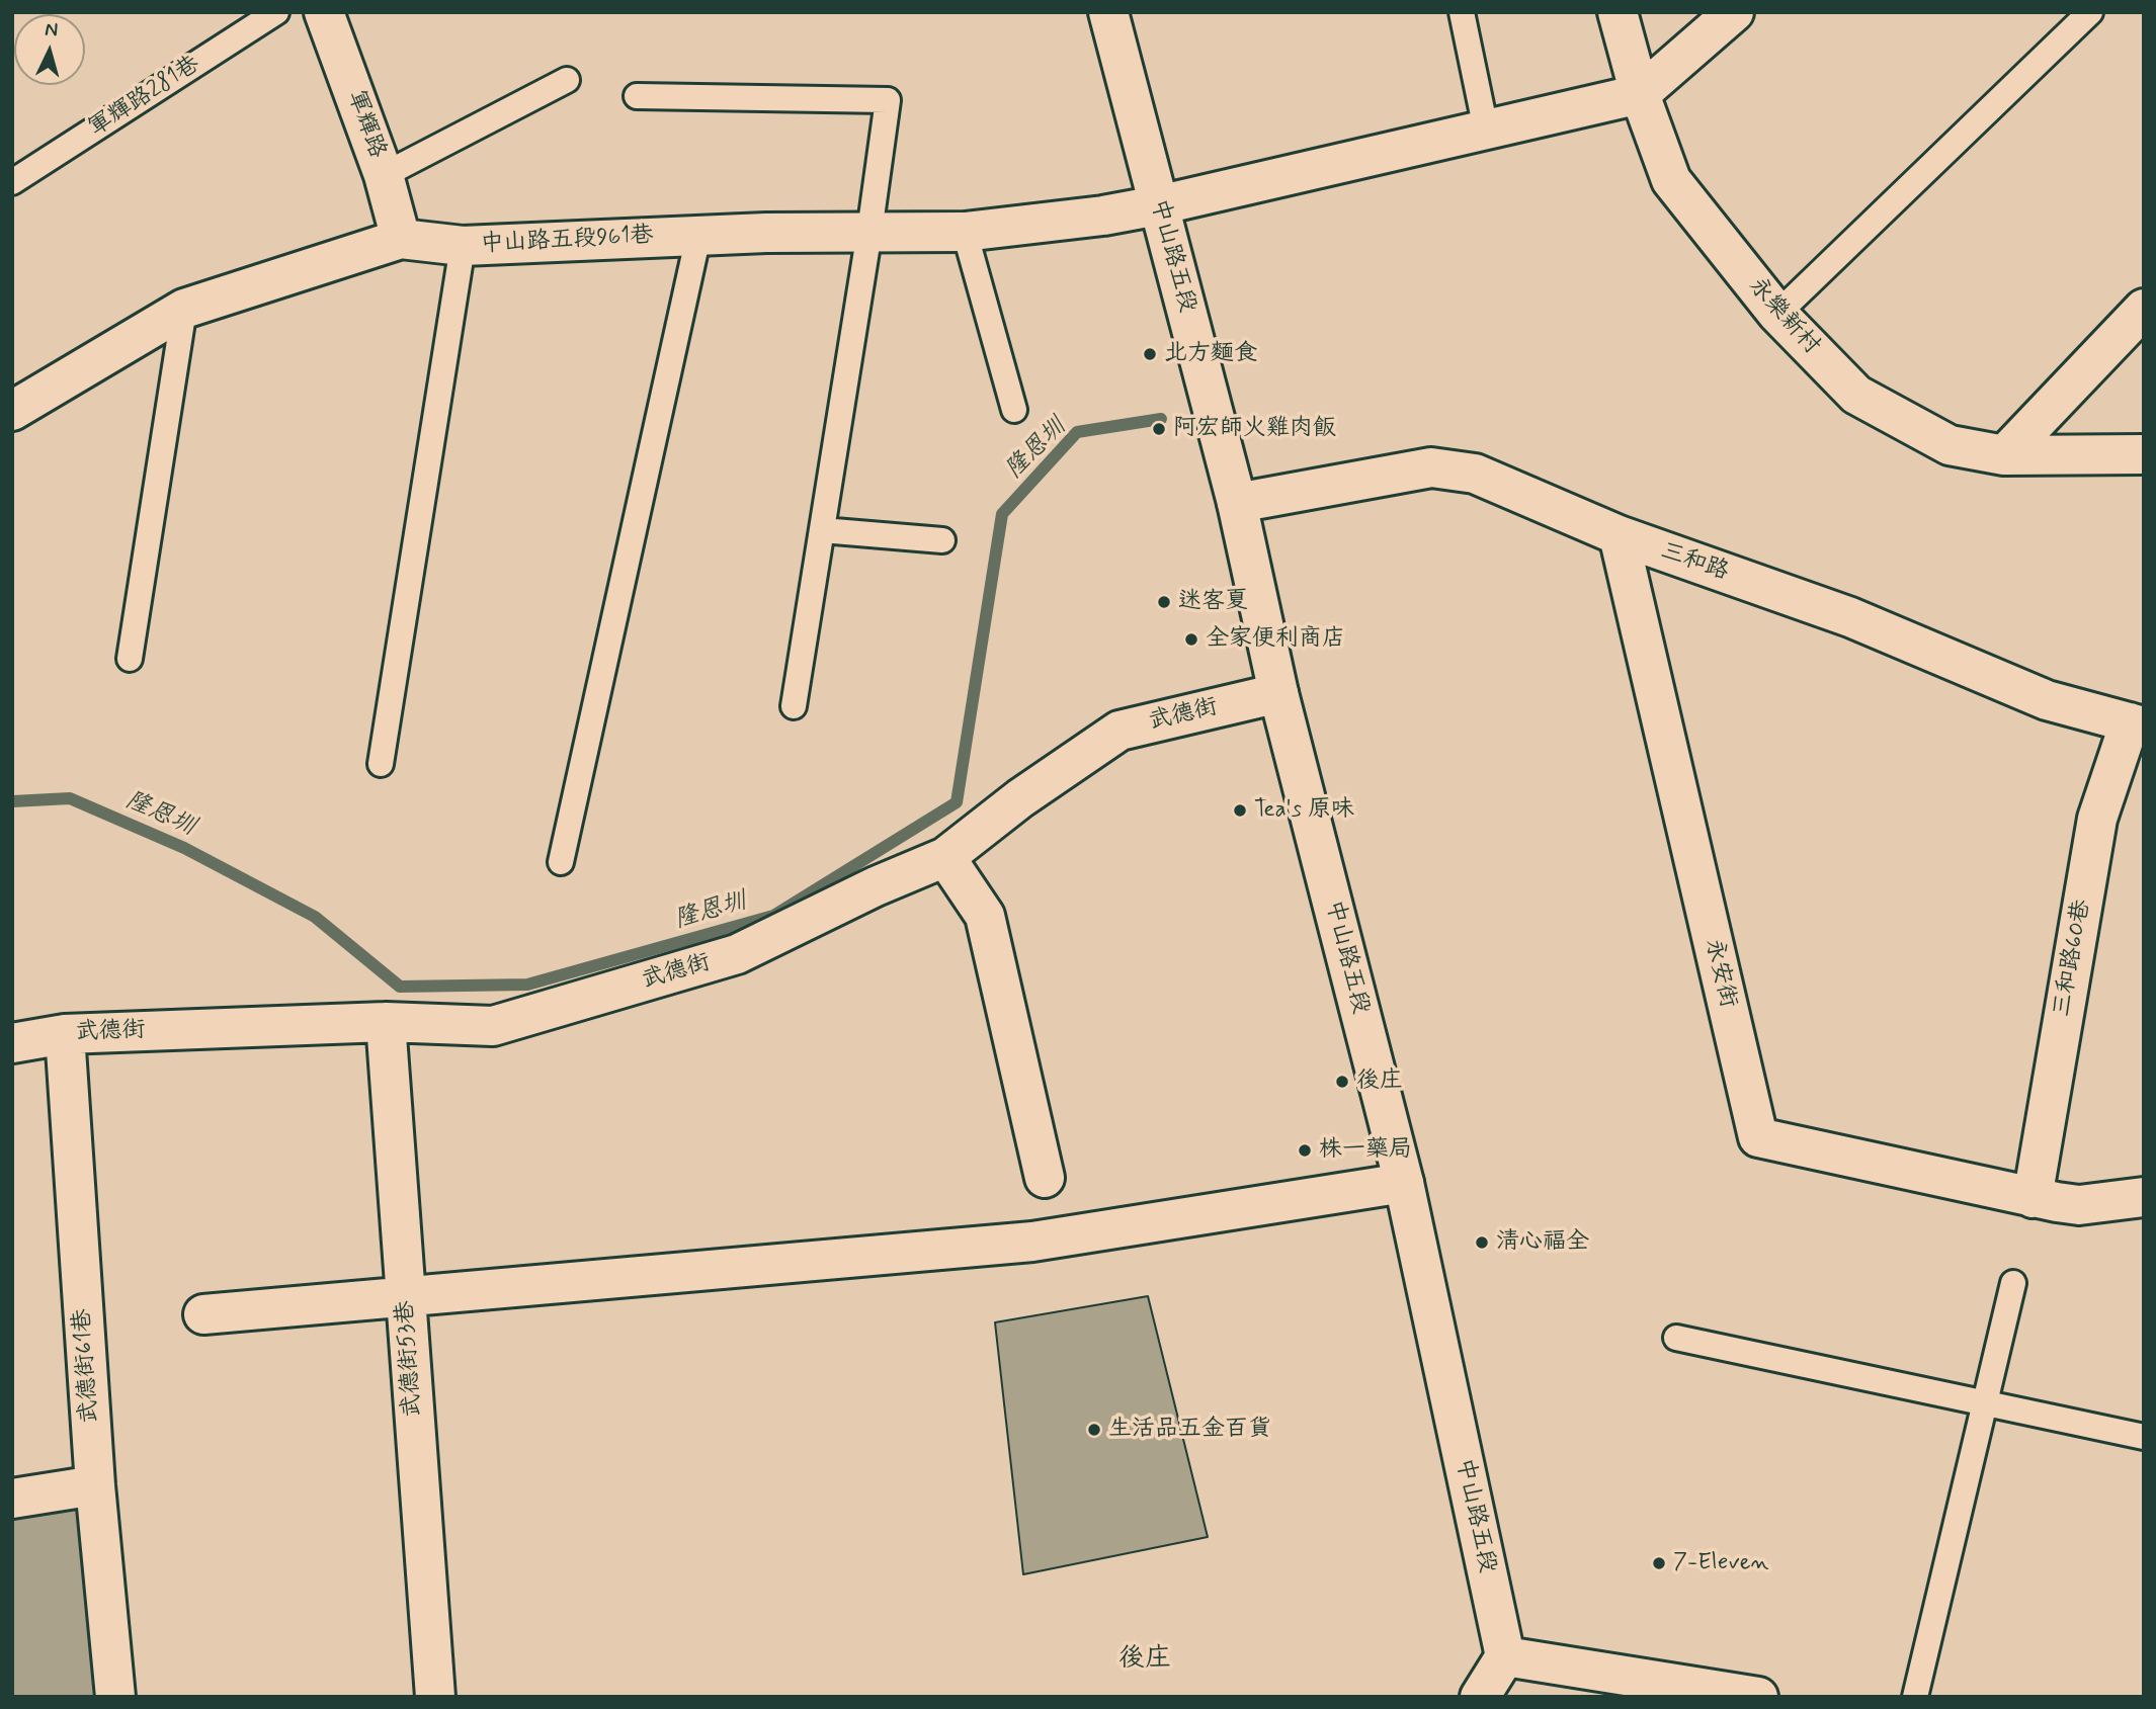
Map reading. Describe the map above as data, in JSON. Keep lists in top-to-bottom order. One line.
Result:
{"streets":{"street":["軍輝路","中山路五段961巷","中山路五段","永樂新村","三和路","武德街","三和路60巷","永安街","武德街53巷","武德街61巷"],"lane":["軍輝路281巷"]},"crossings":[["軍輝路","中山路五段961巷"],["中山路五段961巷","中山路五段"],["中山路五段","三和路"],["中山路五段","武德街"],["三和路","三和路60巷"],["三和路","永安街"],["武德街","武德街53巷"],["武德街","武德街61巷"],["三和路60巷","永安街"]],"districts":["後庄"],"water":["隆恩圳"],"places":["北方麵食","阿宏師火雞肉飯","迷客夏","全家便利商店","Tea's 原味","後庄","株一藥局","清心福全","生活品五金百貨","7-Eleven"],"north":"top"}
